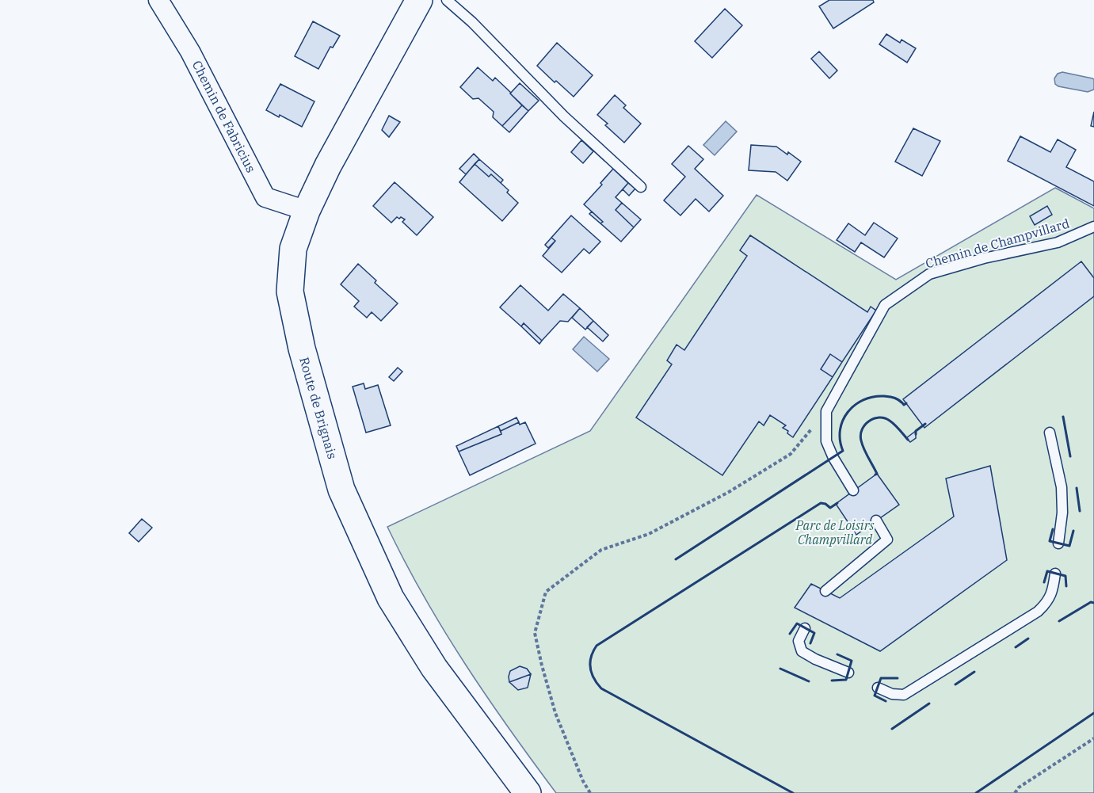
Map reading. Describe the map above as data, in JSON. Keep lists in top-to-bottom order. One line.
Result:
{"streets":{"street":["Chemin de Fabricius","Route de Brignais"],"lane":["Chemin de Champvillard"]},"crossings":[["Chemin de Fabricius","Route de Brignais"]],"parks":["Parc de Loisirs Champvillard"]}
